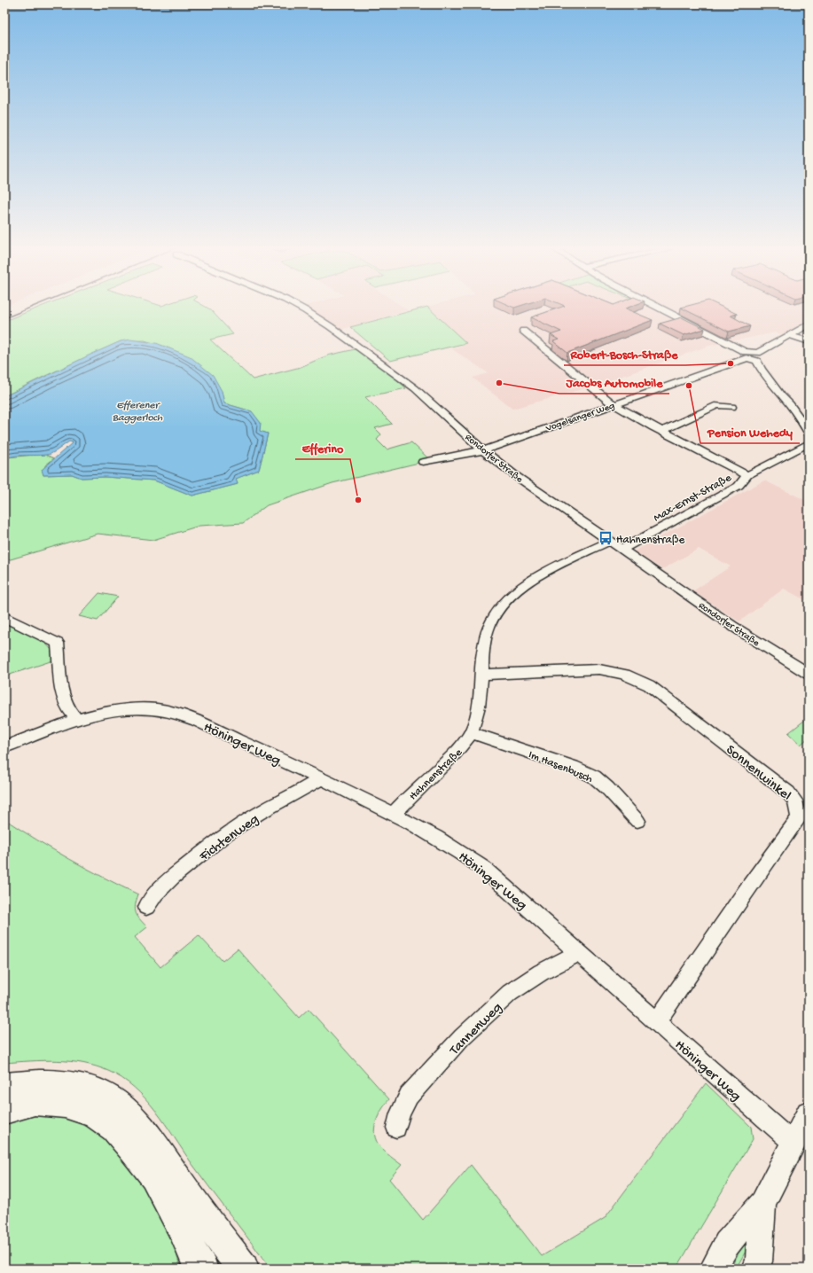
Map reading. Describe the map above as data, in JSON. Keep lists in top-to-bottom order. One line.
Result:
{"streets":{"street":["Vogelsanger Weg","Rondorfer Straße","Max-Ernst-Straße","Höninger Weg","Im Hasenbusch","Sonnenwinkel","Hahnenstraße","Fichtenweg","Tannenweg"]},"crossings":[["Vogelsanger Weg","Rondorfer Straße"],["Rondorfer Straße","Max-Ernst-Straße"],["Rondorfer Straße","Hahnenstraße"],["Höninger Weg","Sonnenwinkel"],["Höninger Weg","Hahnenstraße"],["Höninger Weg","Fichtenweg"],["Höninger Weg","Tannenweg"],["Im Hasenbusch","Hahnenstraße"],["Sonnenwinkel","Hahnenstraße"]],"water":["Efferener Baggerloch"],"places":{"other":["Robert-Bosch-Straße","Jacobs Automobile","Pension Wehedy","Efferino"],"bus stop":["Hahnenstraße"]}}
